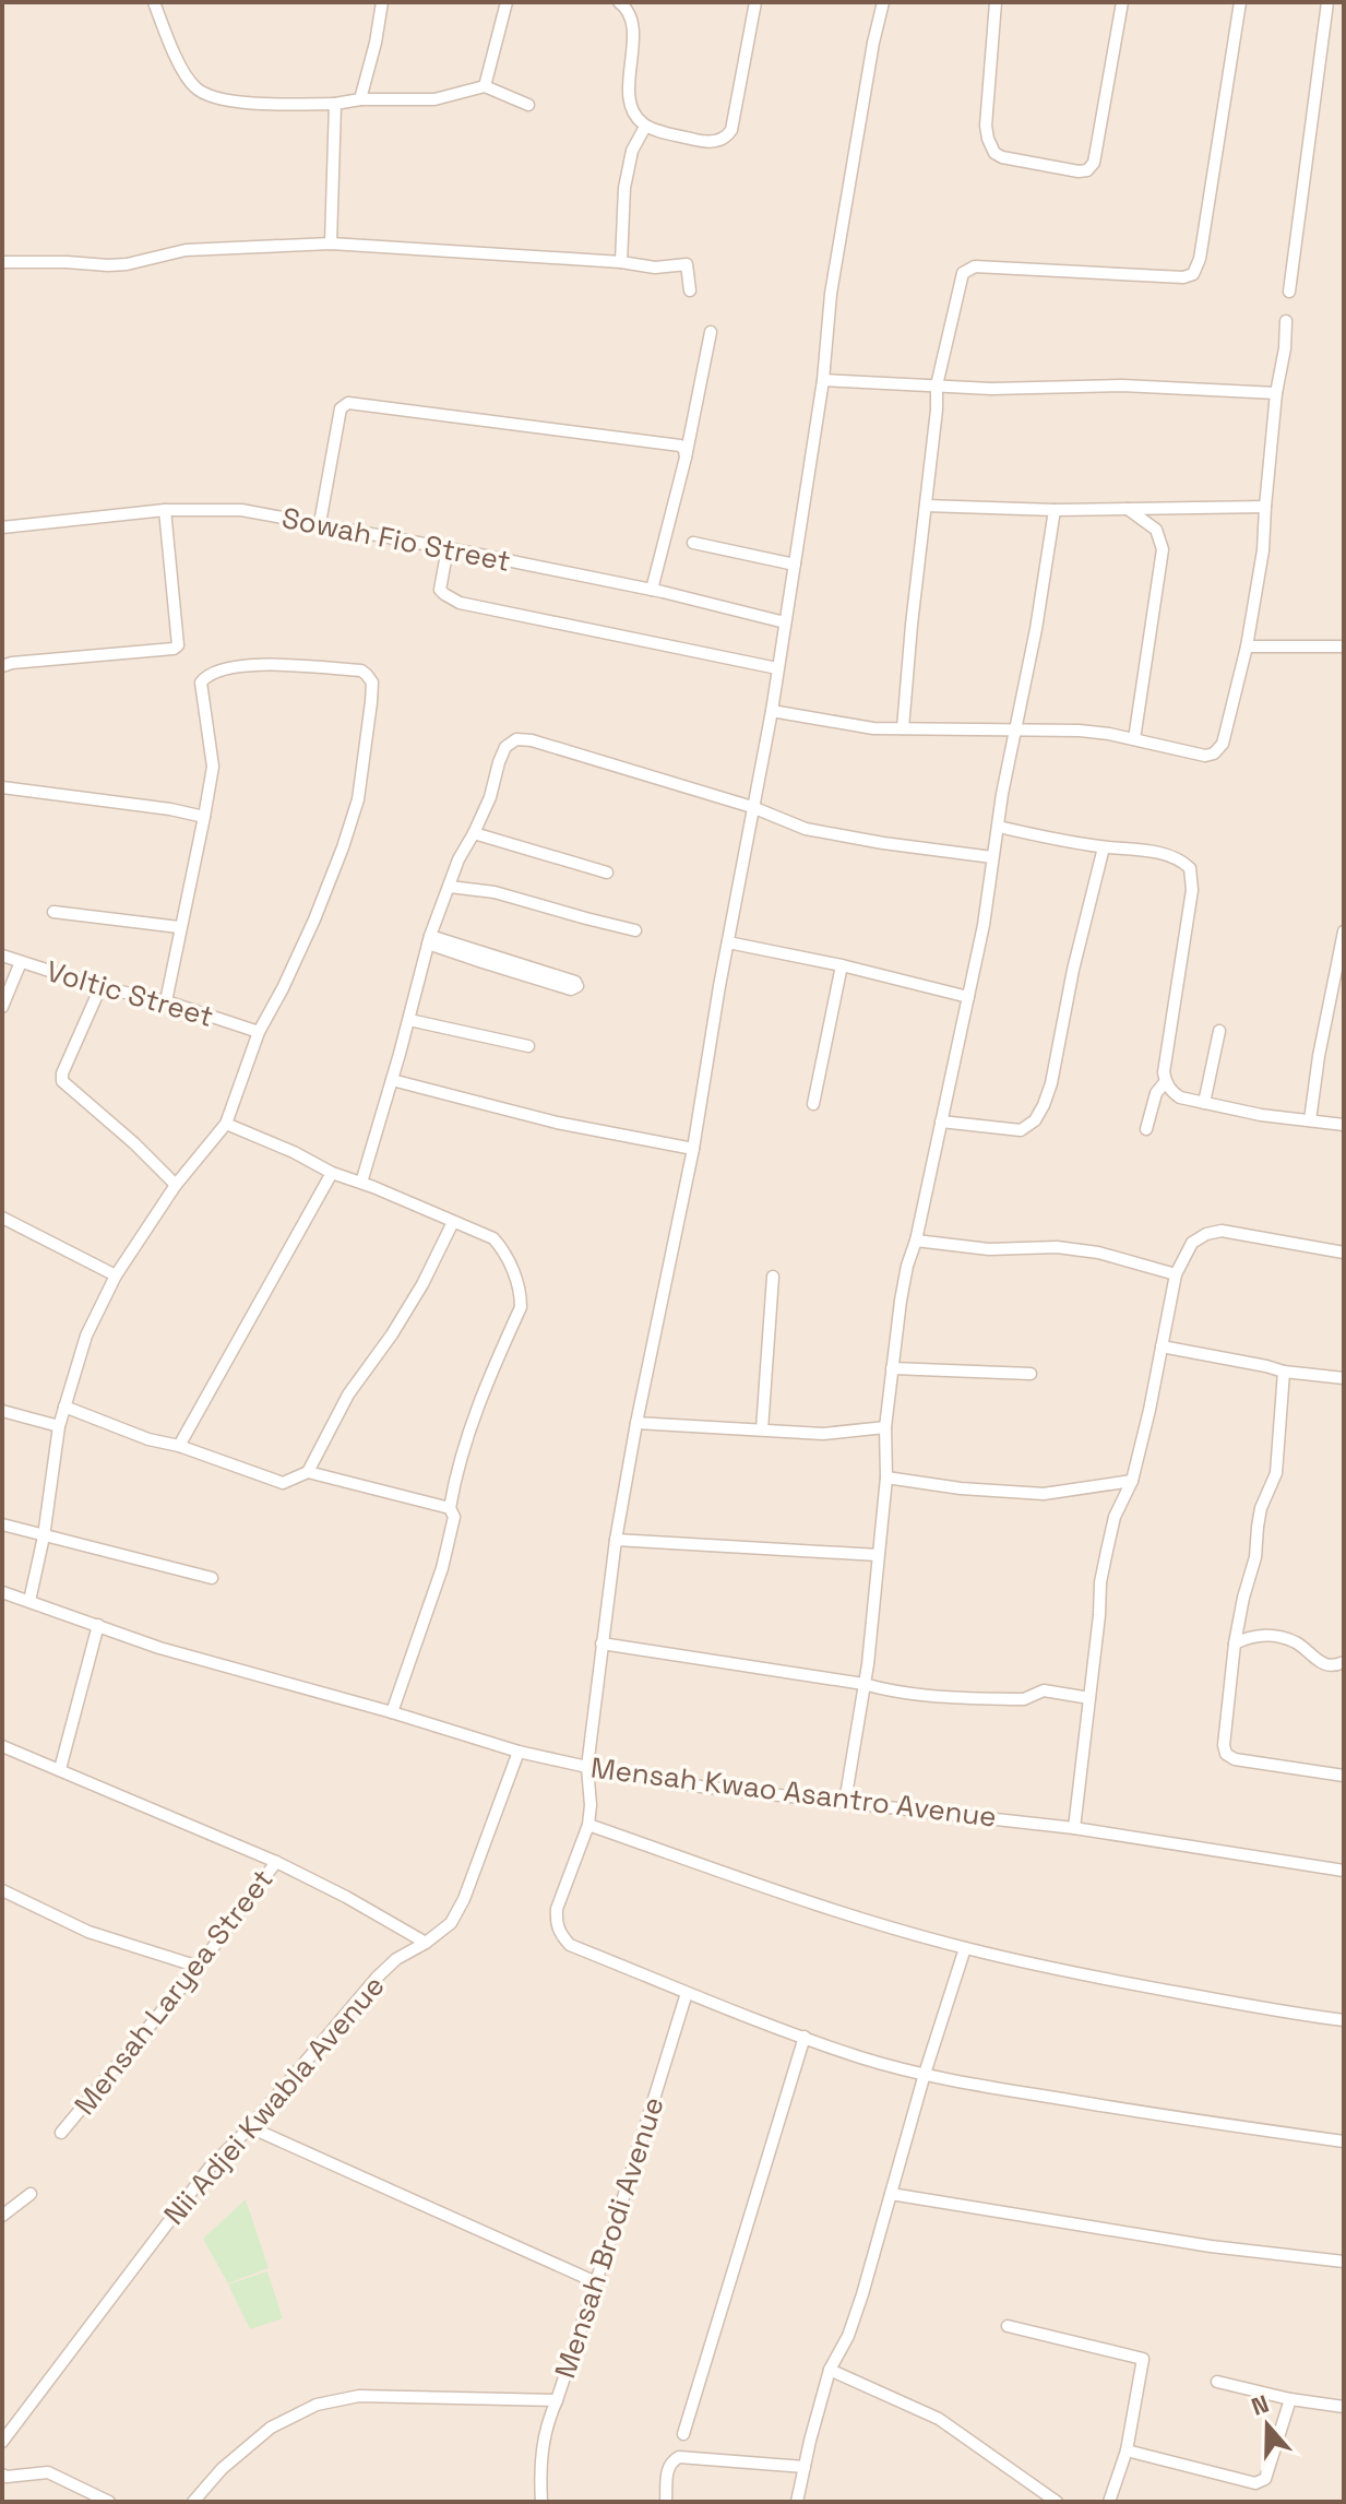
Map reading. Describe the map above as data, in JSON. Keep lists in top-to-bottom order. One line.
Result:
{"streets":{"street":["Sowah Fio Street","Voltic Street","Mensah Kwao Asantro Avenue","Mensah Laryea Street","Nii Adjei Kwabla Avenue","Mensah Brodi Avenue"]},"crossings":[["Mensah Kwao Asantro Avenue","Nii Adjei Kwabla Avenue"],["Mensah Laryea Street","Nii Adjei Kwabla Avenue"]],"north":"top"}
